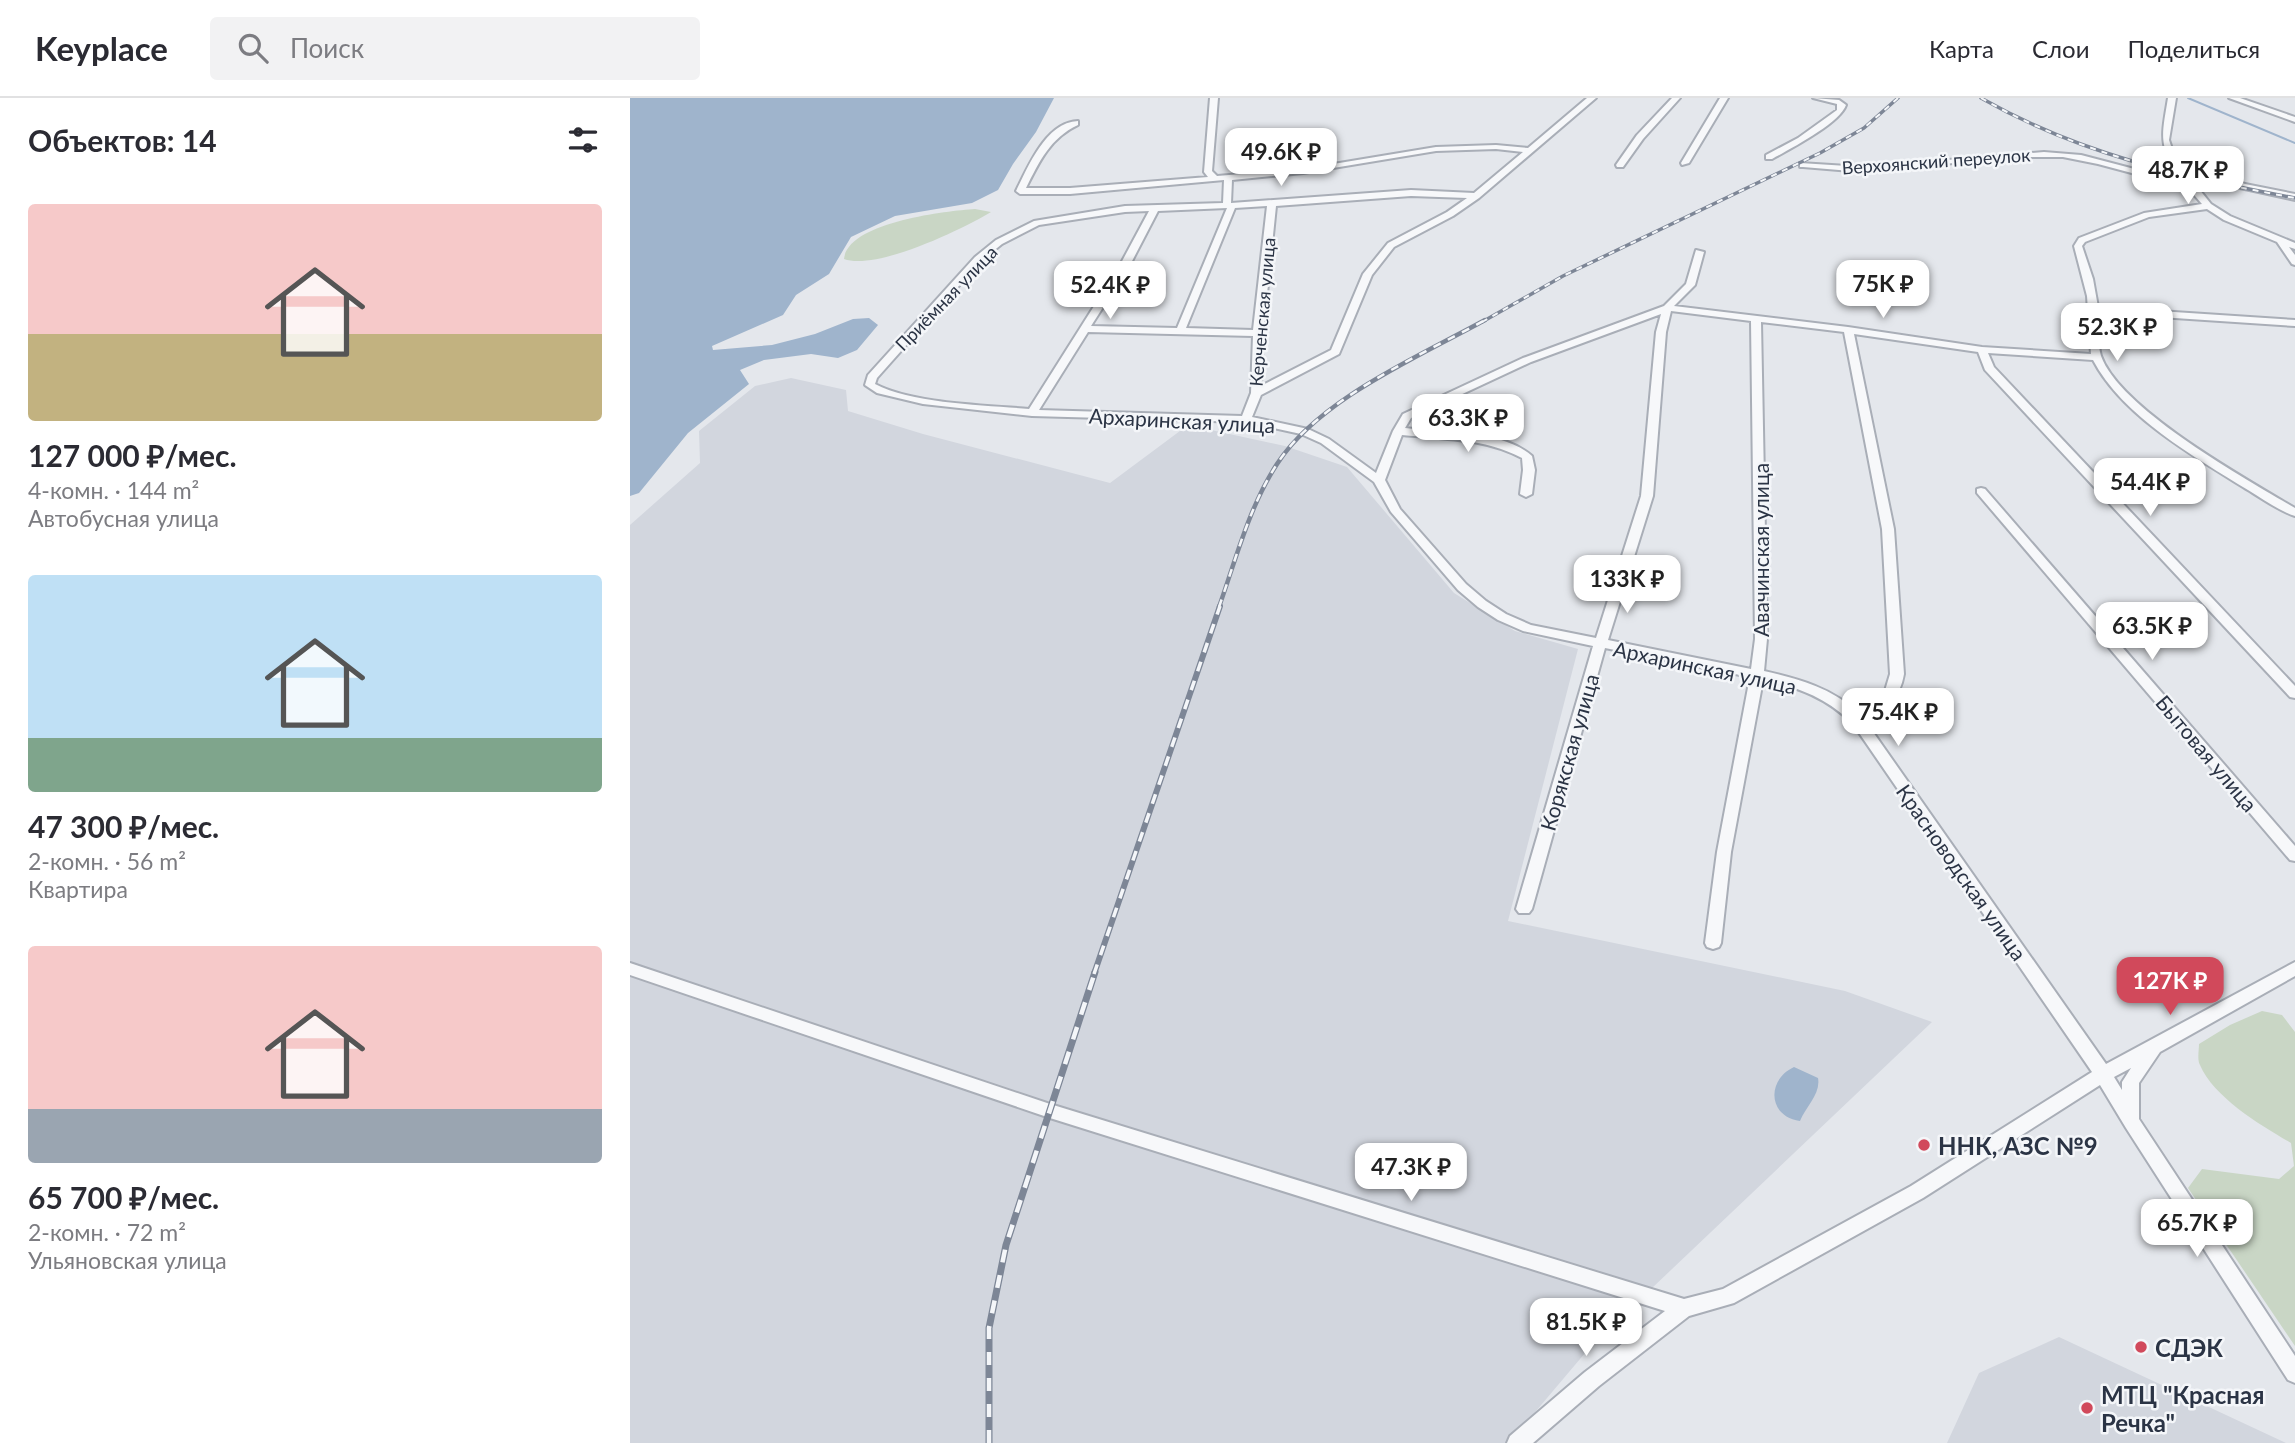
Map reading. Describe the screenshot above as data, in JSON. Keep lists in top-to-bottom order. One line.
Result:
{"streets":{"street":["Верхоянский переулок","Приёмная улица","Керченская улица","Архаринская улица","Авачинская улица","Корякская улица","Бытовая улица","Красноводская улица"]},"crossings":[["Приёмная улица","Архаринская улица"],["Керченская улица","Архаринская улица"],["Архаринская улица","Авачинская улица"],["Архаринская улица","Корякская улица"],["Архаринская улица","Красноводская улица"]],"places":["ННК, АЗС №9","СДЭК","МТЦ \"Красная Речка\""],"page":{"header":"Keyplace","search":"Поиск","nav":["Карта","Слои","Поделиться"],"heading":"Объектов: 14","price":["49.6K ₽","48.7K ₽","75K ₽","52.4K ₽","52.3K ₽","63.3K ₽","54.4K ₽","133K ₽","63.5K ₽","75.4K ₽","127K ₽","47.3K ₽","65.7K ₽","81.5K ₽"],"list":[{"name":"127 000 ₽/мес.","note":"4-комн. · 144 m² · Автобусная улица"},{"name":"47 300 ₽/мес.","note":"2-комн. · 56 m² · Квартира"},{"name":"65 700 ₽/мес.","note":"2-комн. · 72 m² · Ульяновская улица"}]}}
